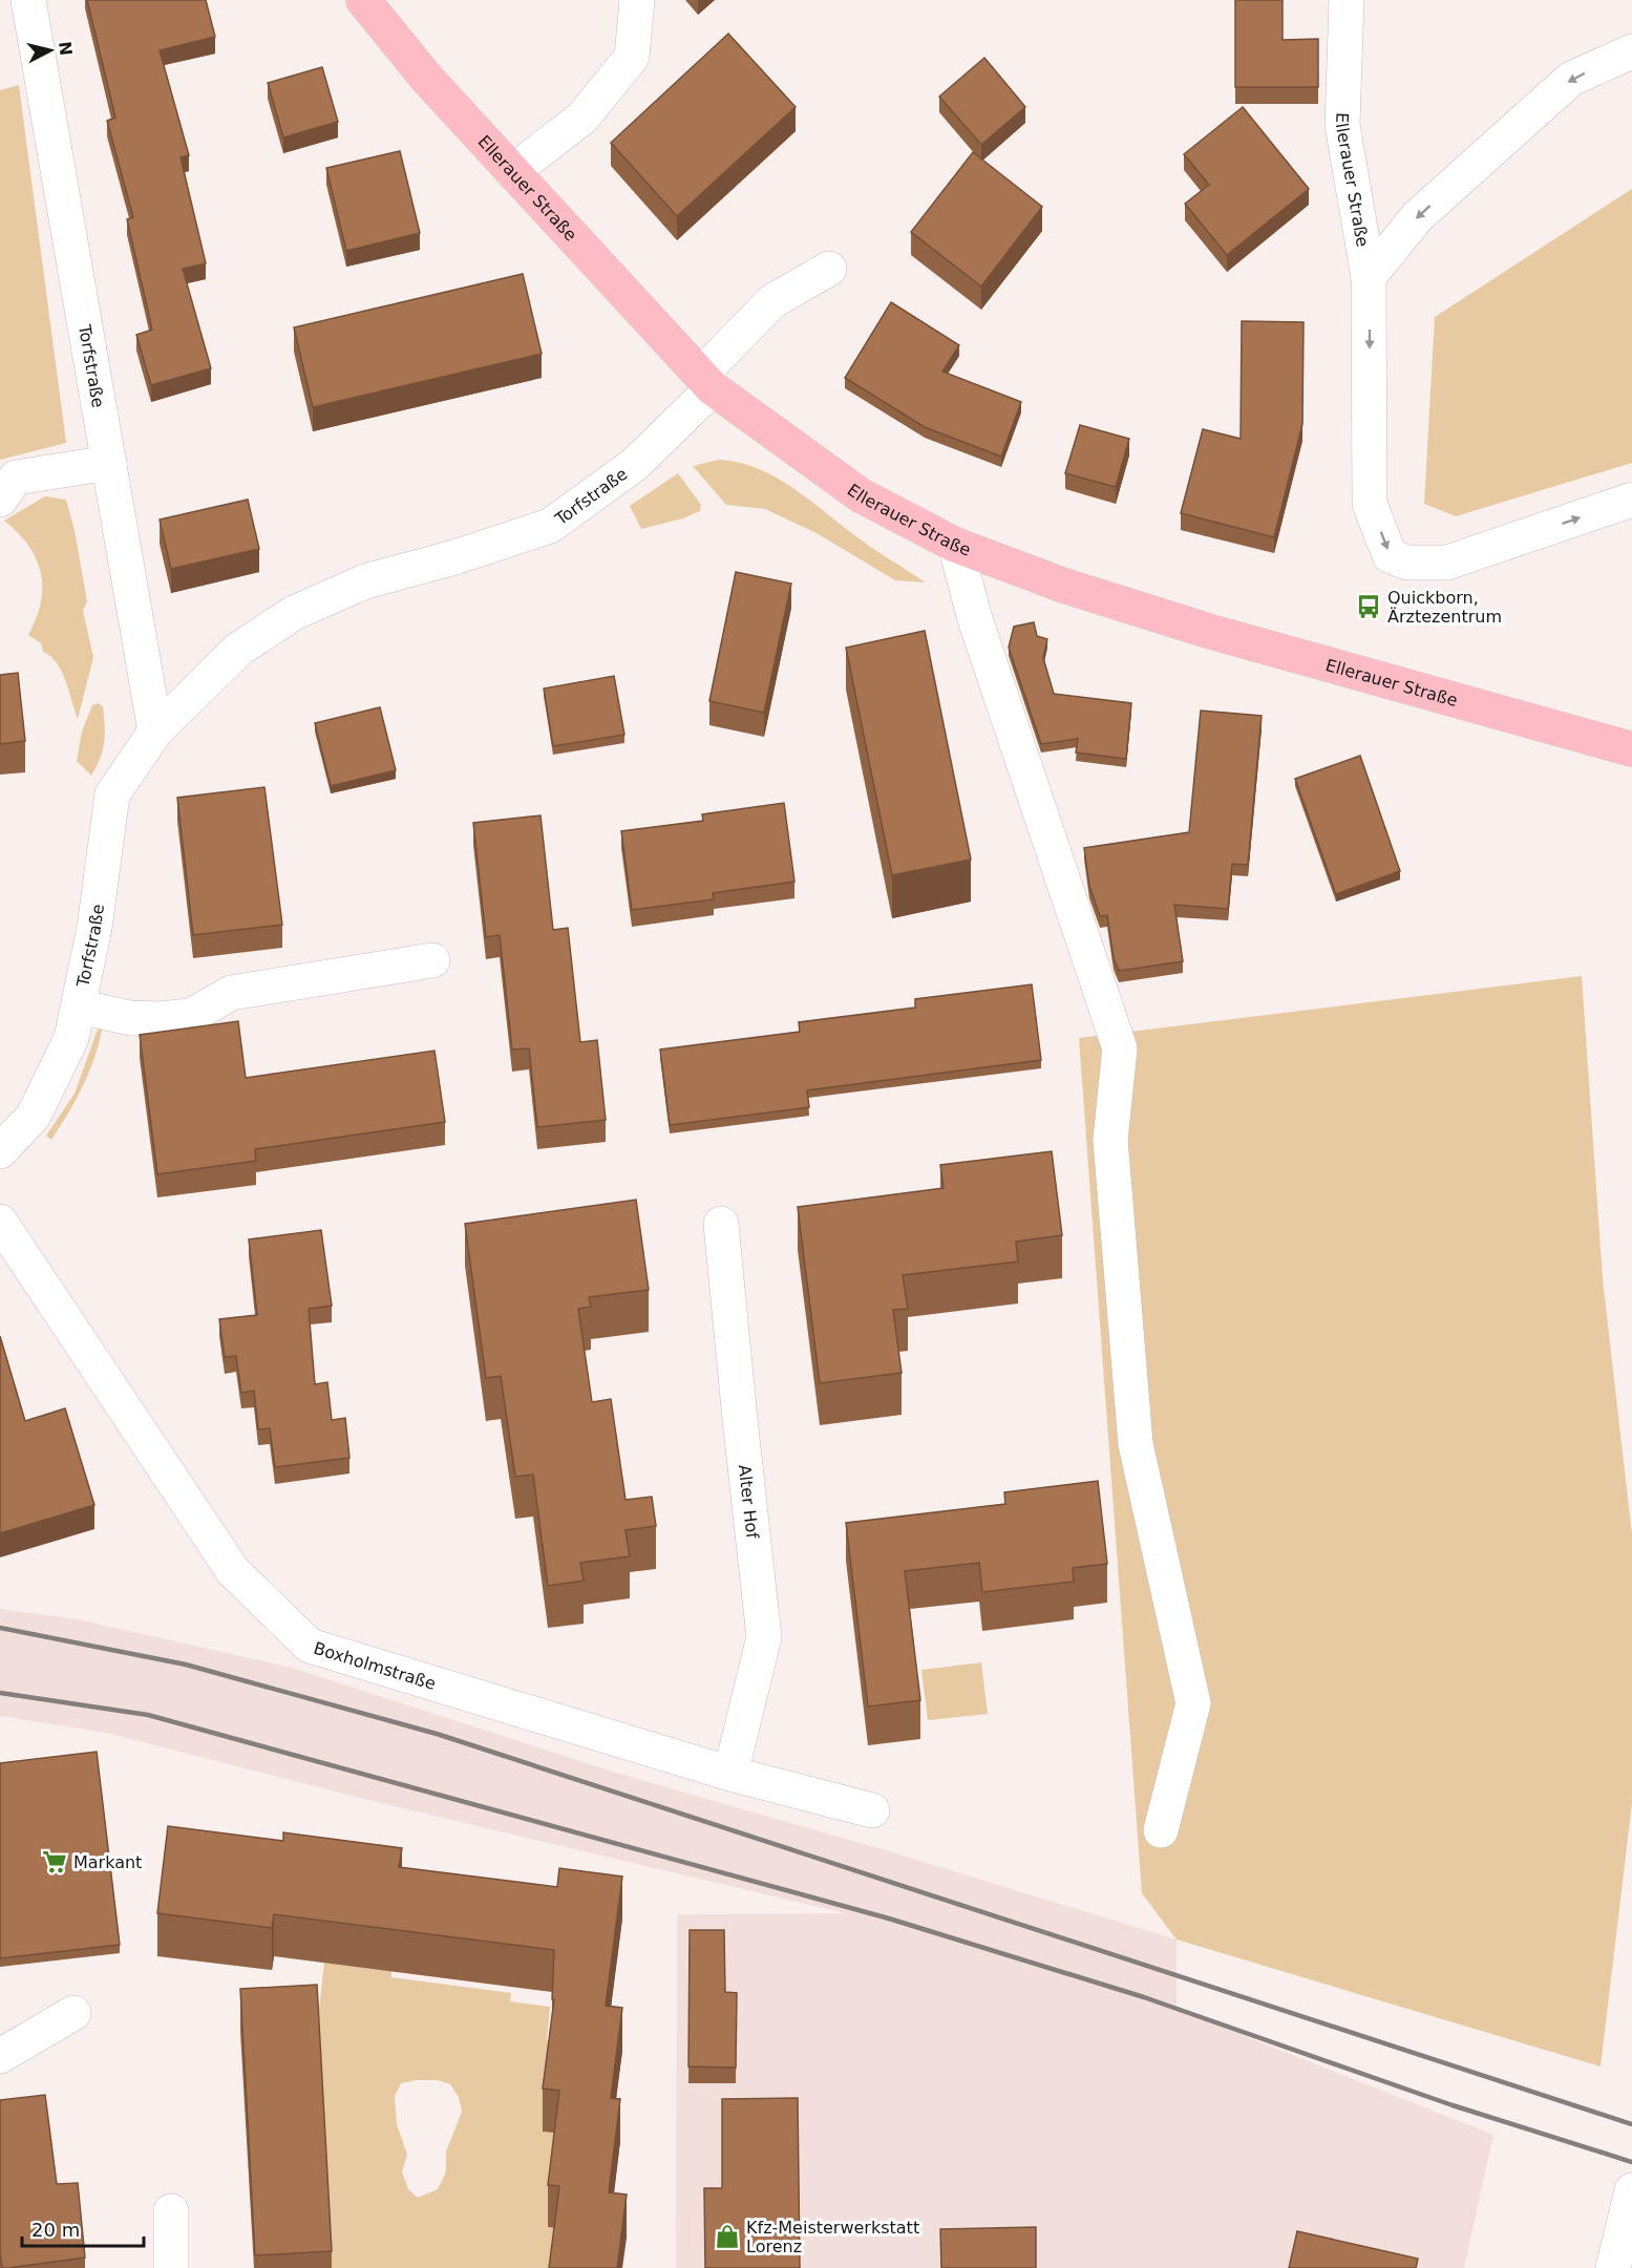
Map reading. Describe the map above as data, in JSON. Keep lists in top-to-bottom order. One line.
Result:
{"streets":{"main road":["Ellerauer Straße"],"street":["Torfstraße","Alter Hof","Boxholmstraße"]},"crossings":[["Ellerauer Straße","Torfstraße"],["Alter Hof","Boxholmstraße"]],"places":{"bus stop":["Quickborn, Ärztezentrum"],"supermarket":["Markant"],"shop":["Kfz-Meisterwerkstatt Lorenz"]},"scale_bar":"20 m","north":"right"}
